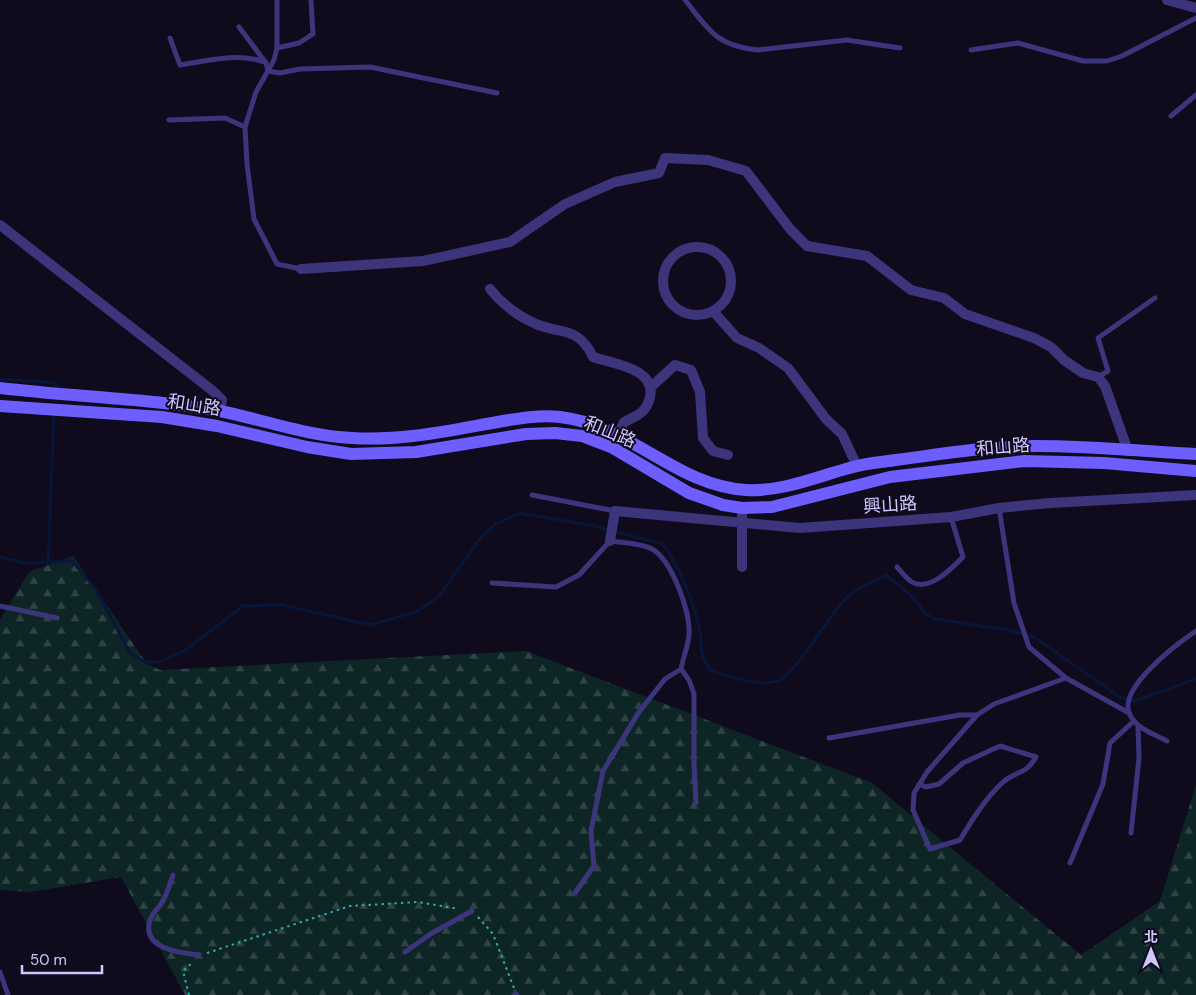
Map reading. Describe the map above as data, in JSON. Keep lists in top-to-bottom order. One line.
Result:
{"streets":{"main road":["和山路"],"street":["興山路"]},"scale_bar":"50 m","north":"top"}
